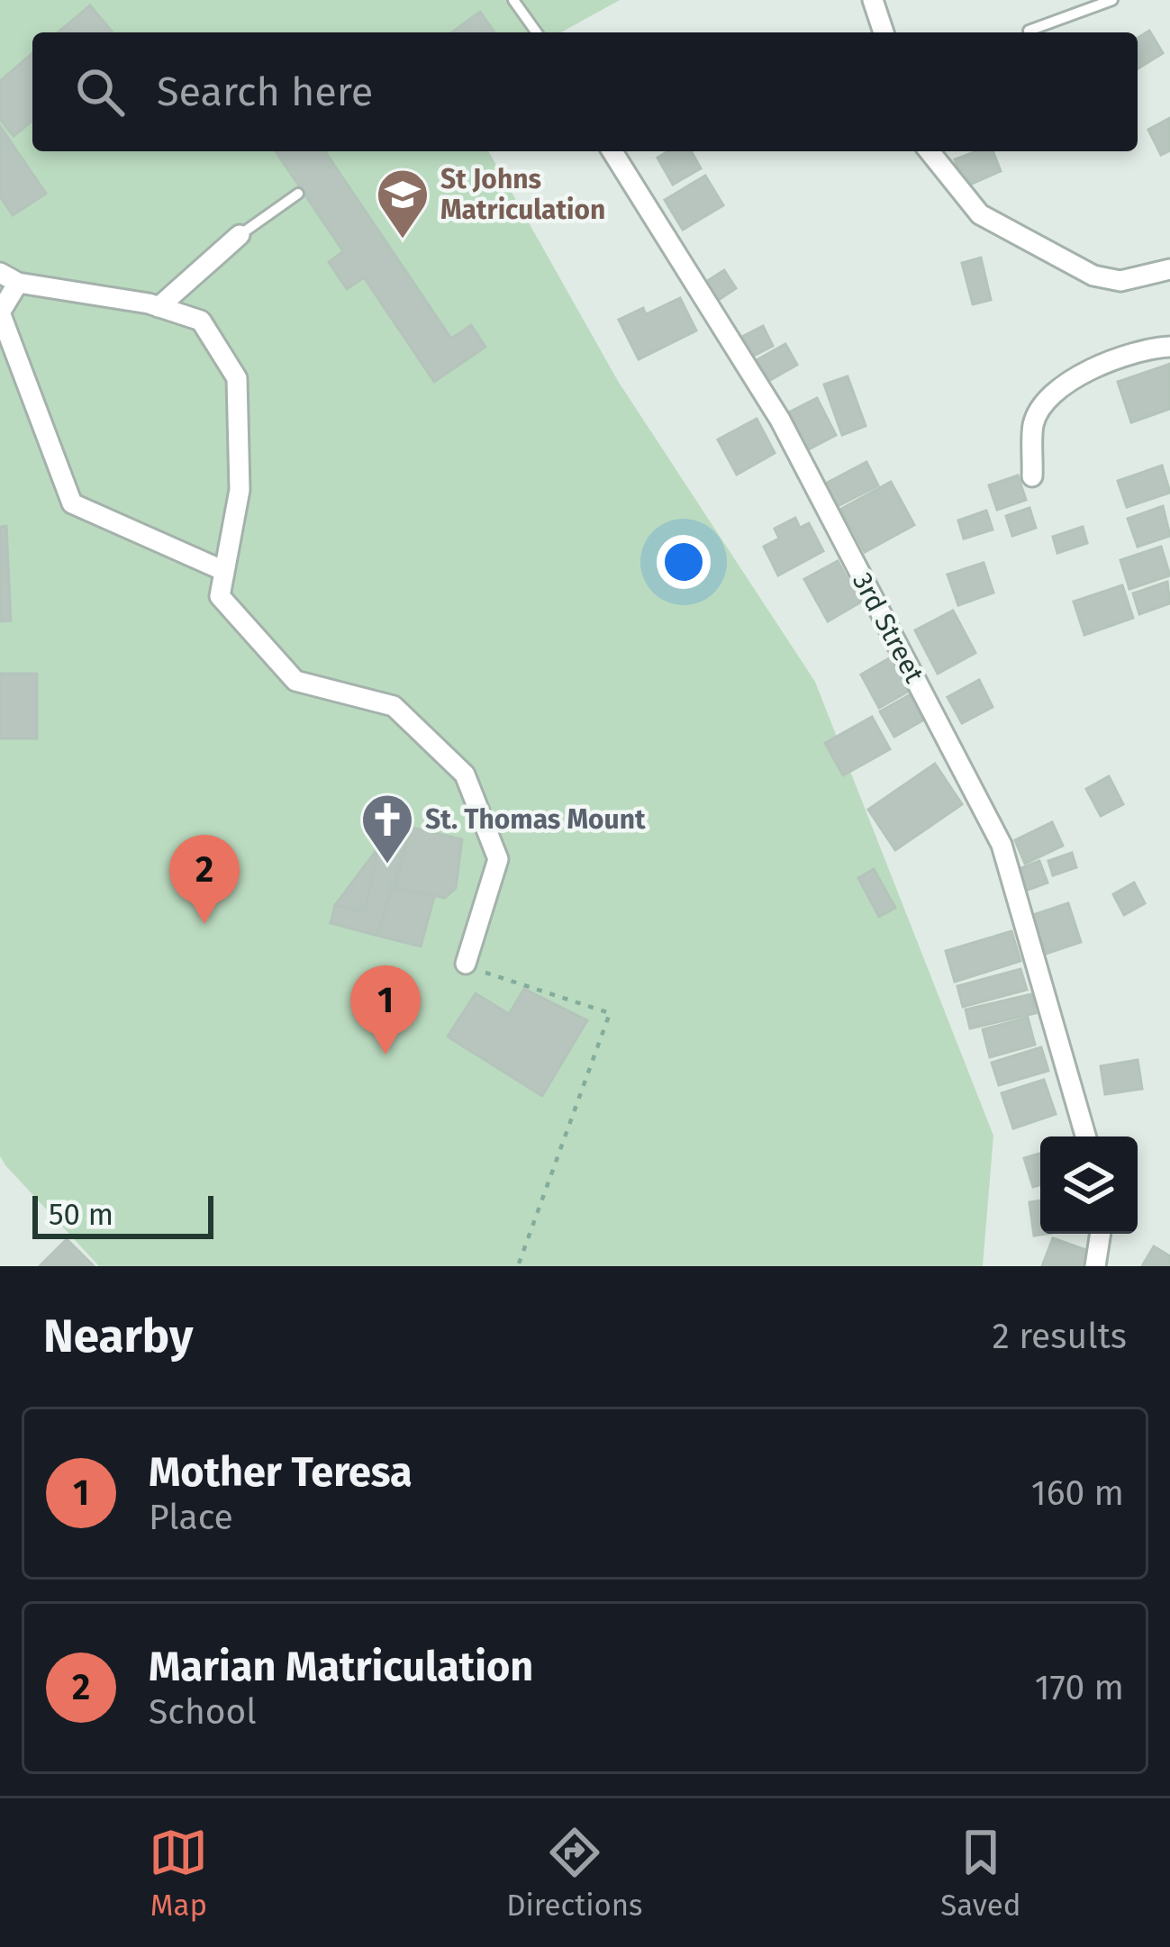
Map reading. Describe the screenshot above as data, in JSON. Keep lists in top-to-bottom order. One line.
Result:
{"streets":{"street":["3rd Street"]},"places":{"school or university":["St Johns Matriculation"],"church":["St. Thomas Mount"]},"scale_bar":"50 m","page":{"search":"Search here","pins":["2","1"],"scale":"50 m","heading":["Nearby","2 results"],"list":[{"mark":"1","name":"Mother Teresa","note":"Place","value":"160 m"},{"mark":"2","name":"Marian Matriculation","note":"School","value":"170 m"}],"nav":["Map","Directions","Saved"]}}
